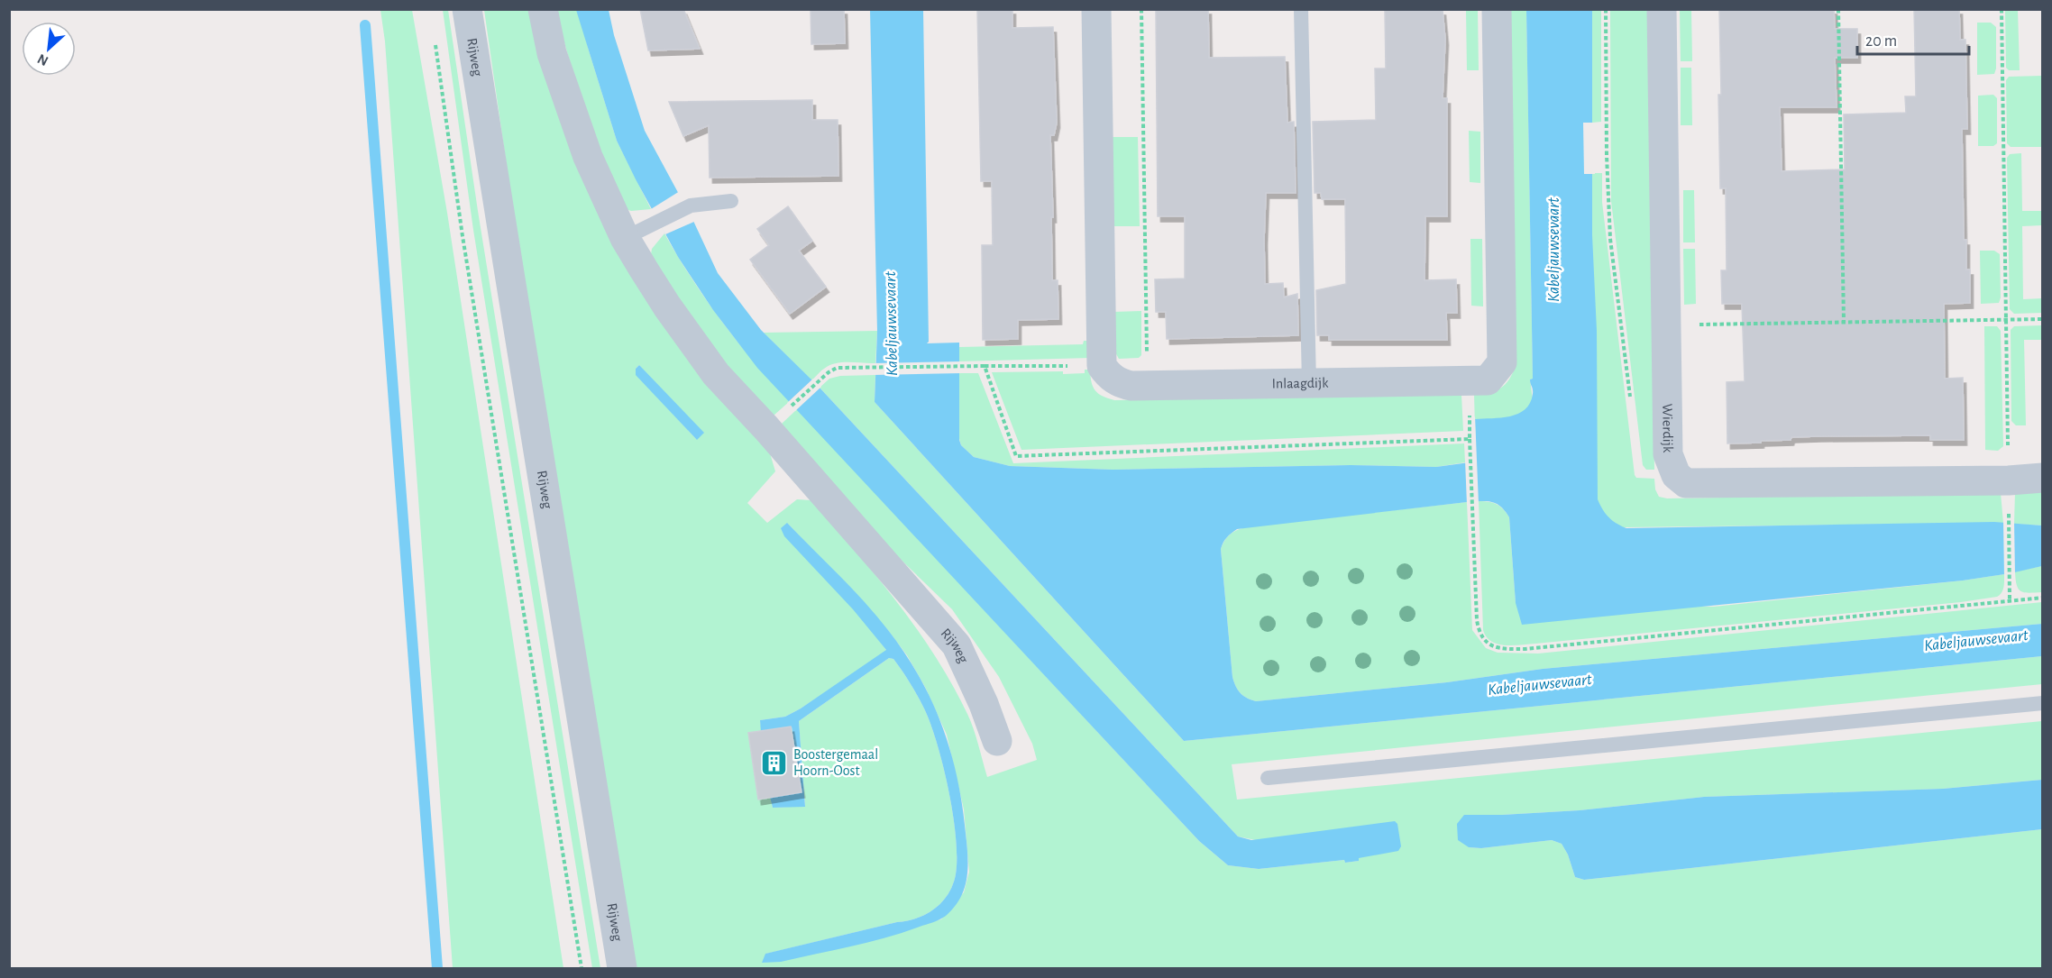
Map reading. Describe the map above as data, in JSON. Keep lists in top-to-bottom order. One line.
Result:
{"streets":{"street":["Rijweg","Inlaagdijk","Wierdijk"]},"water":["Kabeljauwsevaart"],"places":{"building":["Boostergemaal Hoorn-Oost"]},"scale_bar":"20 m","north":"bottom left"}
